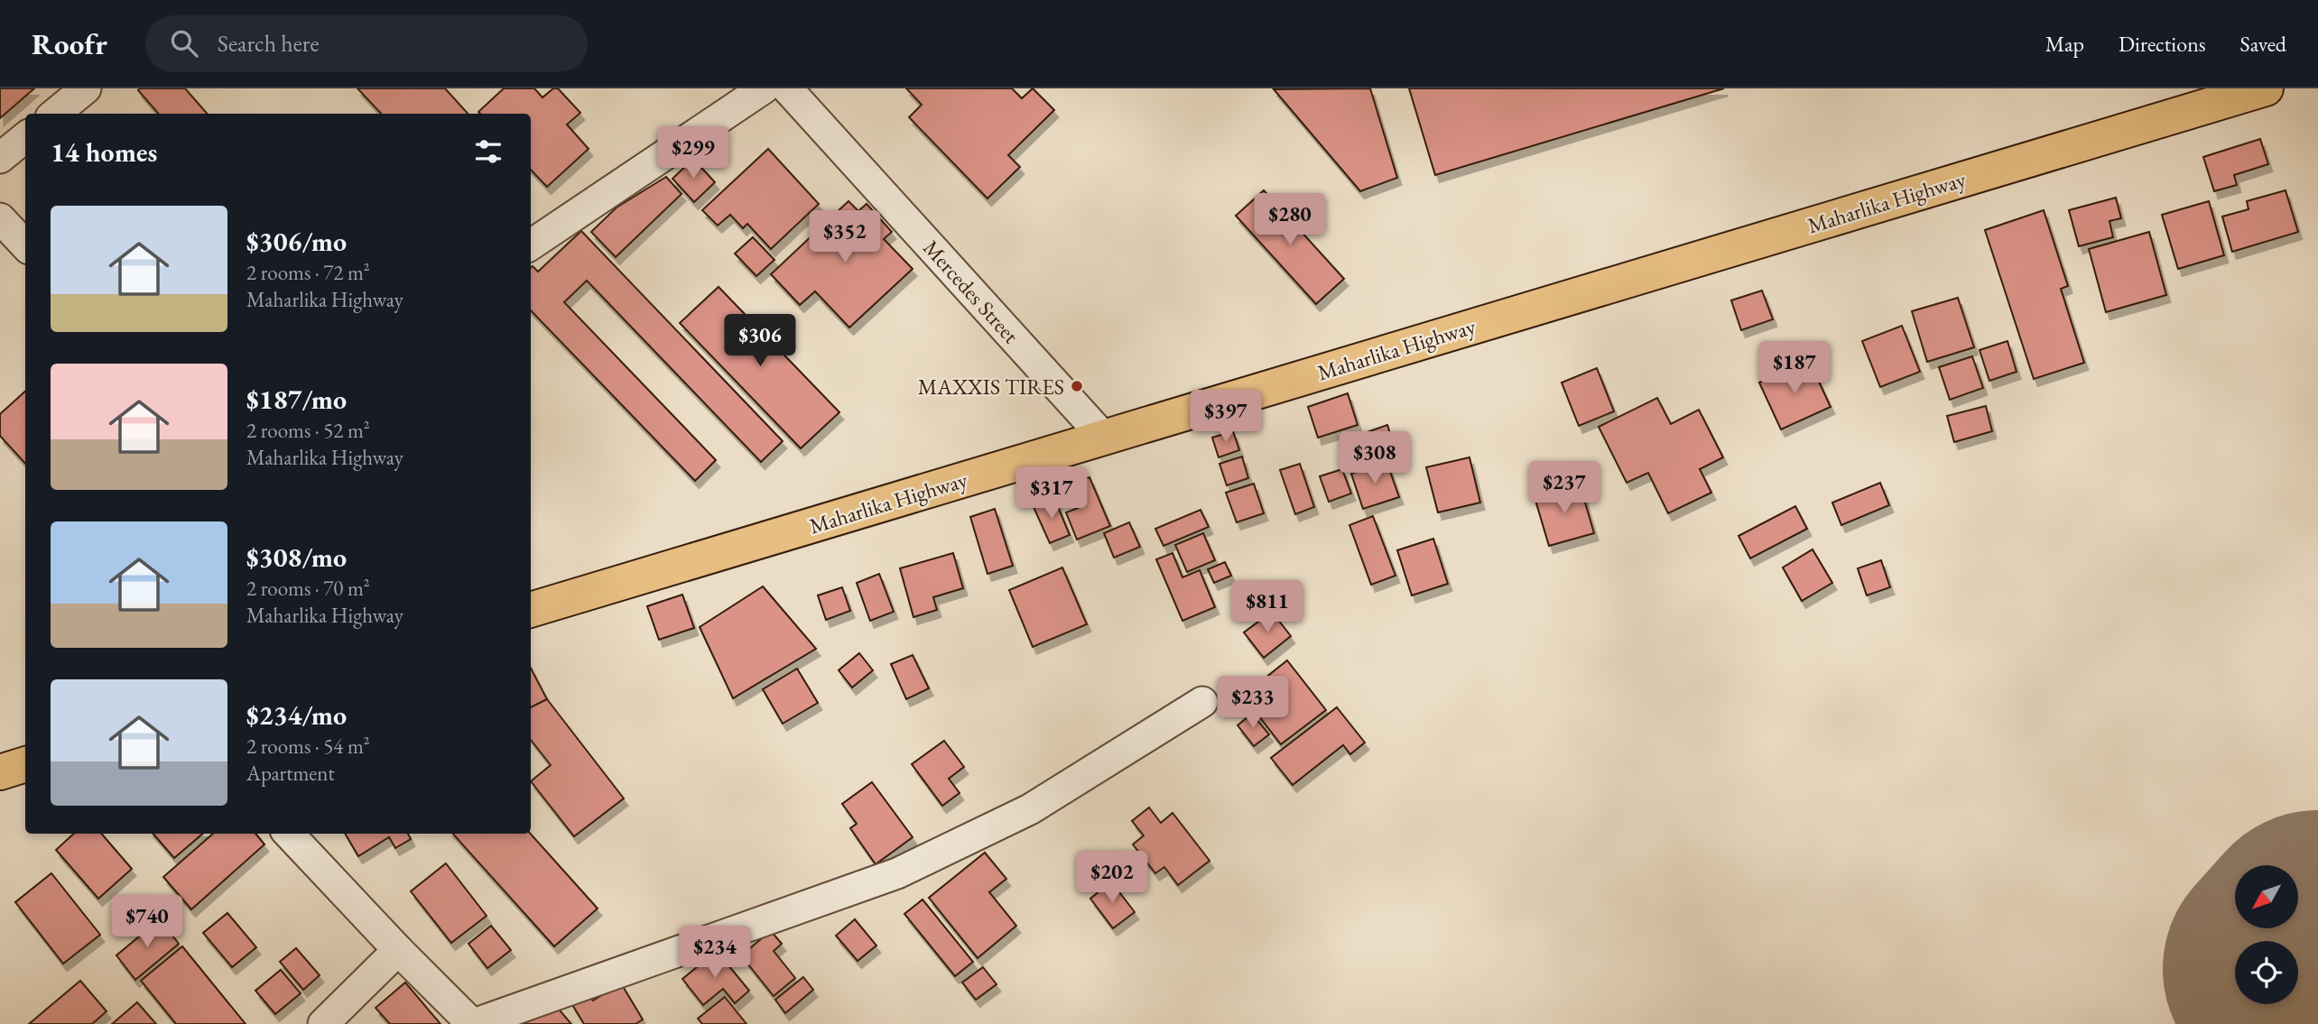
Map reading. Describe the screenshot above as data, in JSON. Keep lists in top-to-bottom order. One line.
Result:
{"streets":{"highway":["Maharlika Highway"],"street":["Mercedes Street"]},"crossings":[["Maharlika Highway","Mercedes Street"]],"places":["MAXXIS TIRES"],"north":"bottom left","page":{"header":"Roofr","search":"Search here","nav":["Map","Directions","Saved"],"heading":"14 homes","price":["$299","$280","$352","$306","$187","$397","$308","$237","$317","$811","$233","$202","$740","$234"],"list":[{"name":"$306/mo","note":"2 rooms · 72 m² · Maharlika Highway"},{"name":"$187/mo","note":"2 rooms · 52 m² · Maharlika Highway"},{"name":"$308/mo","note":"2 rooms · 70 m² · Maharlika Highway"},{"name":"$234/mo","note":"2 rooms · 54 m² · Apartment"}]}}
